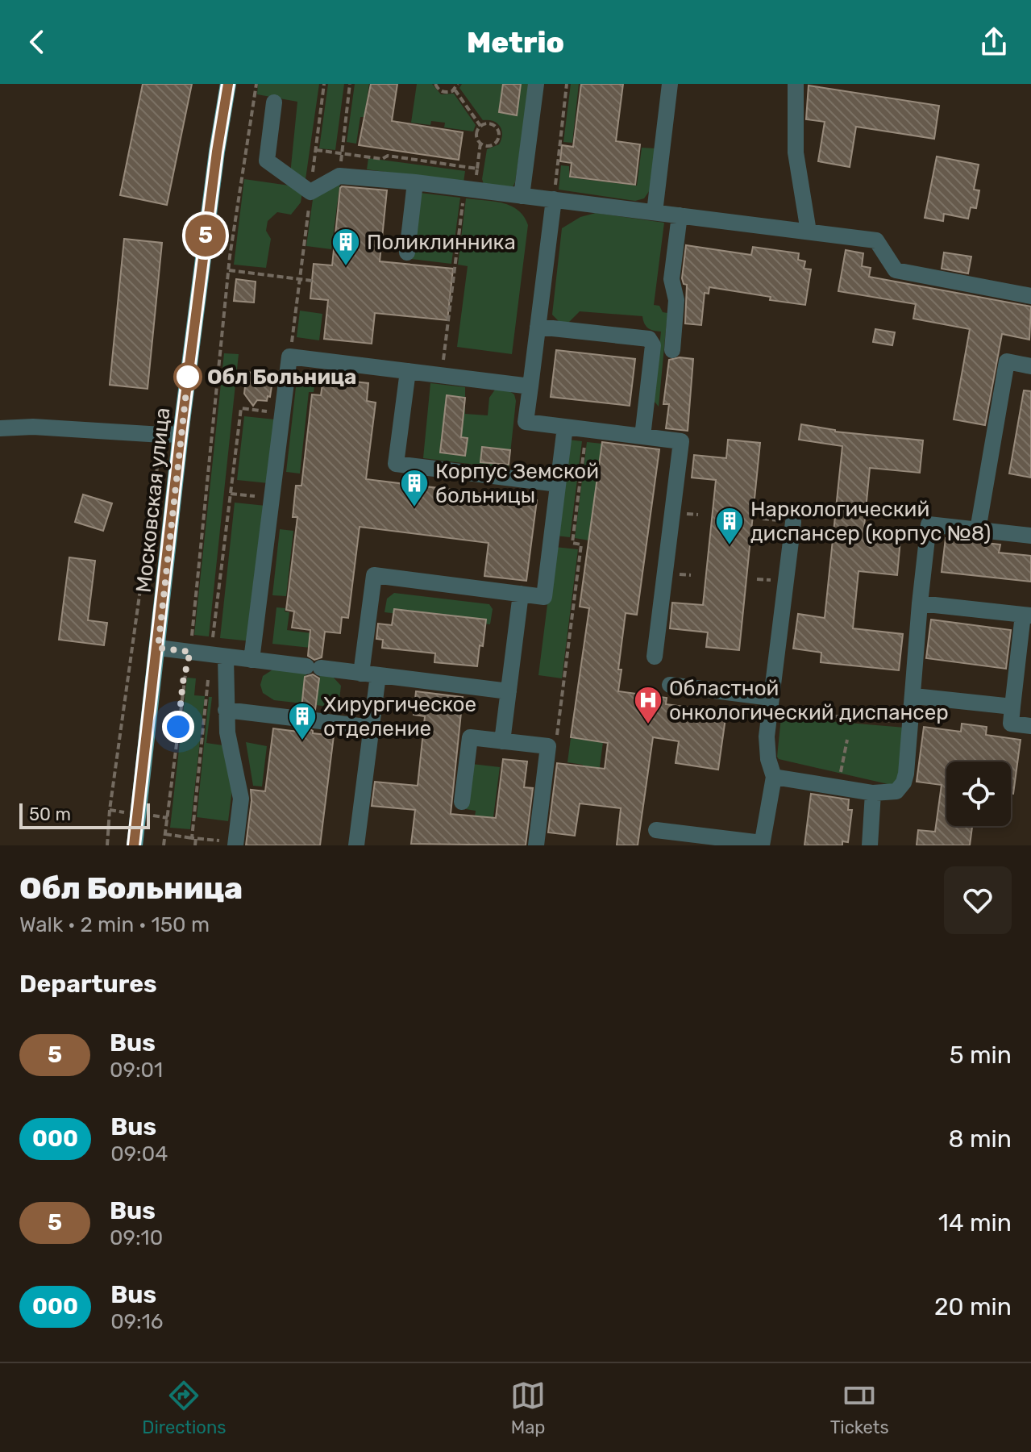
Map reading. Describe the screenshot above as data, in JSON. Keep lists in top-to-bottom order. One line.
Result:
{"streets":{"main road":["Московская улица"]},"places":{"building":["Поликлинника","Корпус Земской больницы","Наркологический диспансер (корпус №8)","Хирургическое отделение"],"other":["Обл Больница"],"hospital":["Областной онкологический диспансер"]},"lines":["bus line 5"],"scale_bar":"50 m","page":{"header":"Metrio","on_map":"5","scale":"50 m","heading":[["Обл Больница","Walk · 2 min · 150 m"],"Departures"],"list":[{"mark":"5","name":"Bus","note":"09:01","value":"5 min"},{"mark":"000","name":"Bus","note":"09:04","value":"8 min"},{"mark":"5","name":"Bus","note":"09:10","value":"14 min"},{"mark":"000","name":"Bus","note":"09:16","value":"20 min"}],"tabs":["Directions","Map","Tickets"]}}
